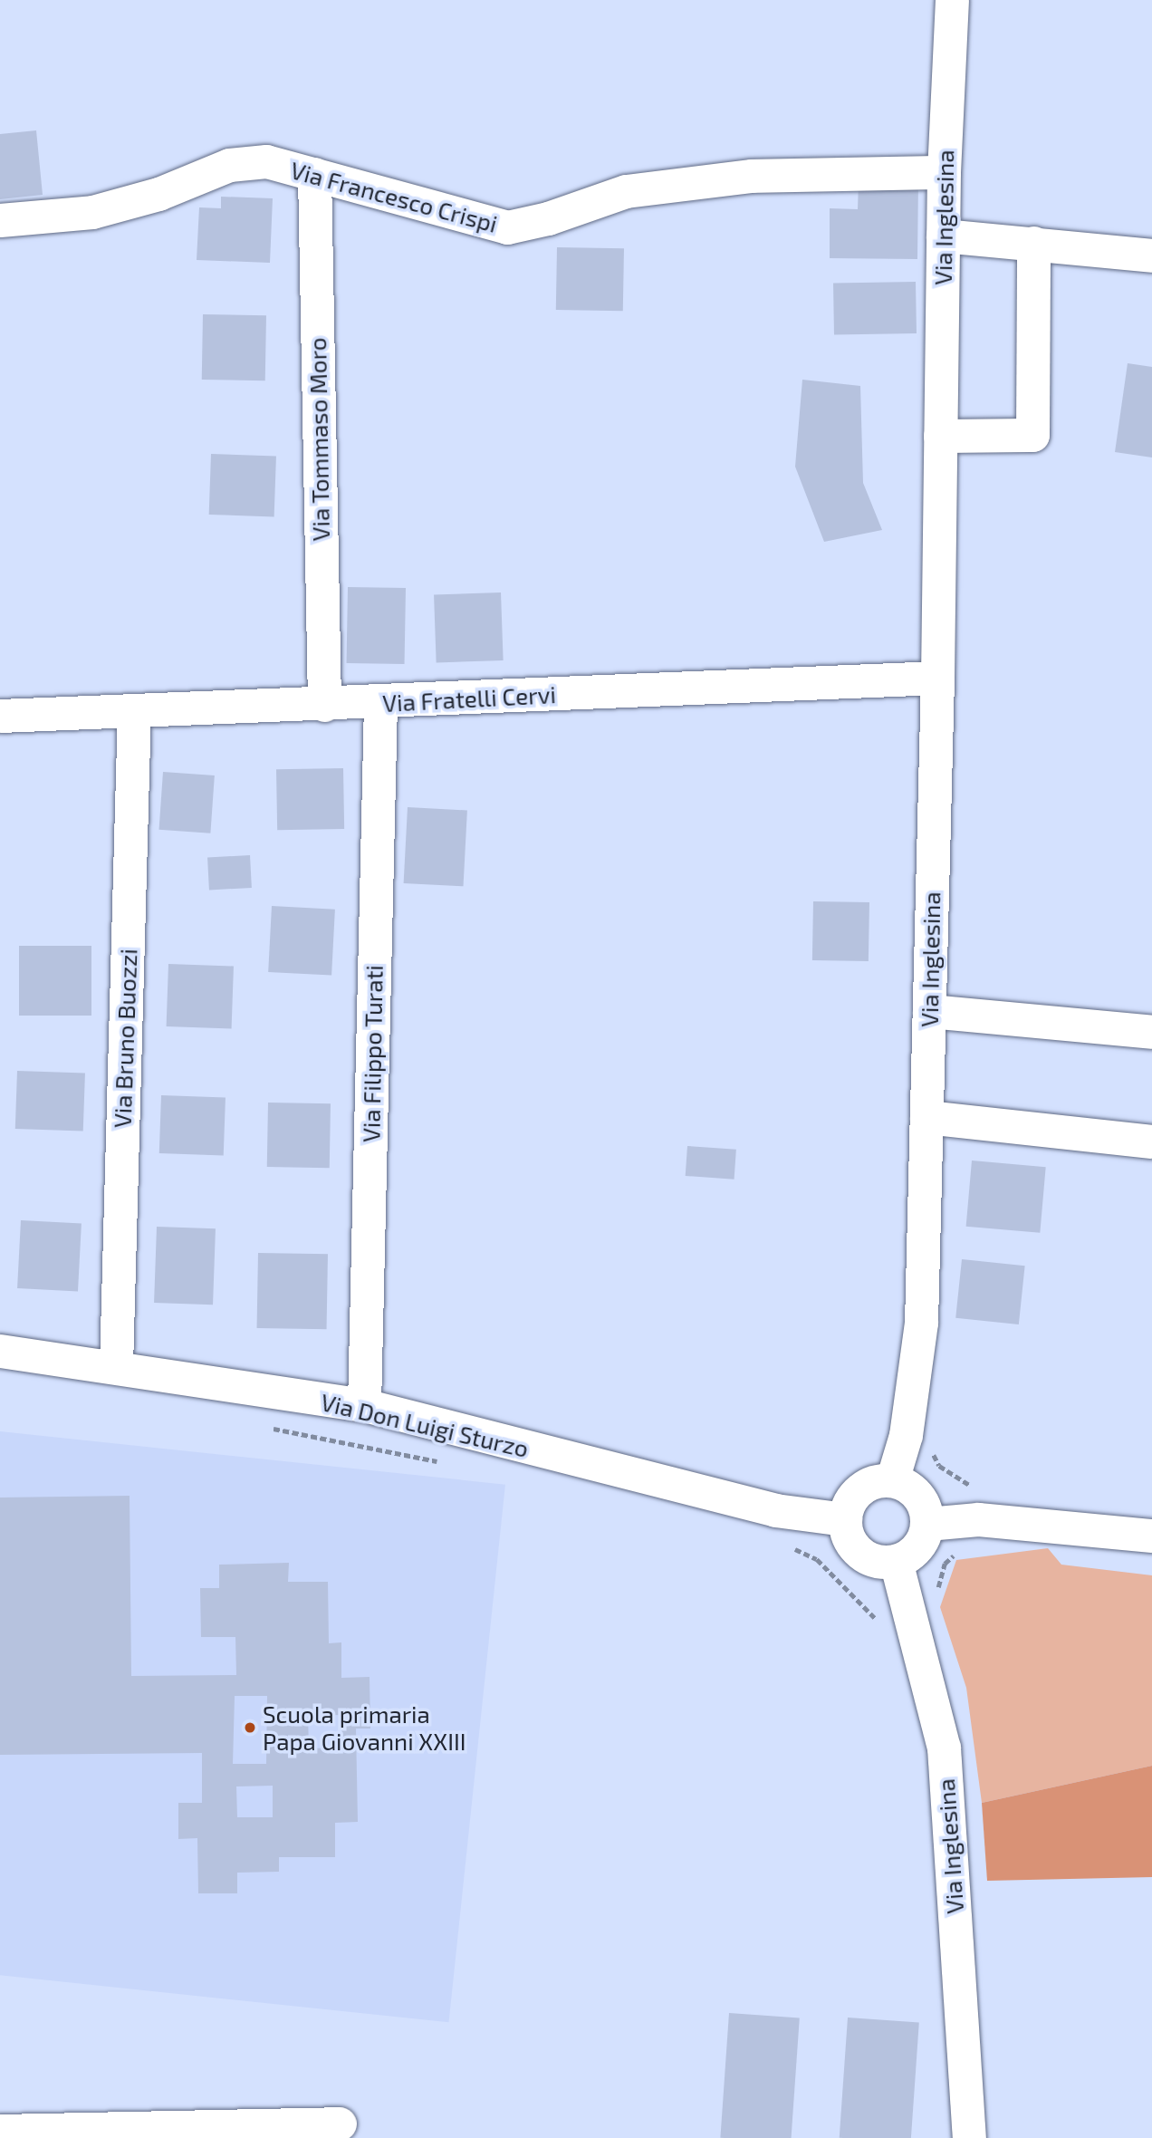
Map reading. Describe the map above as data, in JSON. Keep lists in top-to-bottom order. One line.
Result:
{"streets":{"street":["Via Francesco Crispi","Via Inglesina","Via Tommaso Moro","Via Fratelli Cervi","Via Bruno Buozzi","Via Filippo Turati","Via Don Luigi Sturzo"]},"crossings":[["Via Francesco Crispi","Via Inglesina"],["Via Francesco Crispi","Via Tommaso Moro"],["Via Inglesina","Via Fratelli Cervi"],["Via Inglesina","Via Don Luigi Sturzo"],["Via Tommaso Moro","Via Fratelli Cervi"],["Via Fratelli Cervi","Via Bruno Buozzi"],["Via Fratelli Cervi","Via Filippo Turati"],["Via Bruno Buozzi","Via Don Luigi Sturzo"],["Via Filippo Turati","Via Don Luigi Sturzo"]],"places":["Scuola primaria Papa Giovanni XXIII"]}
